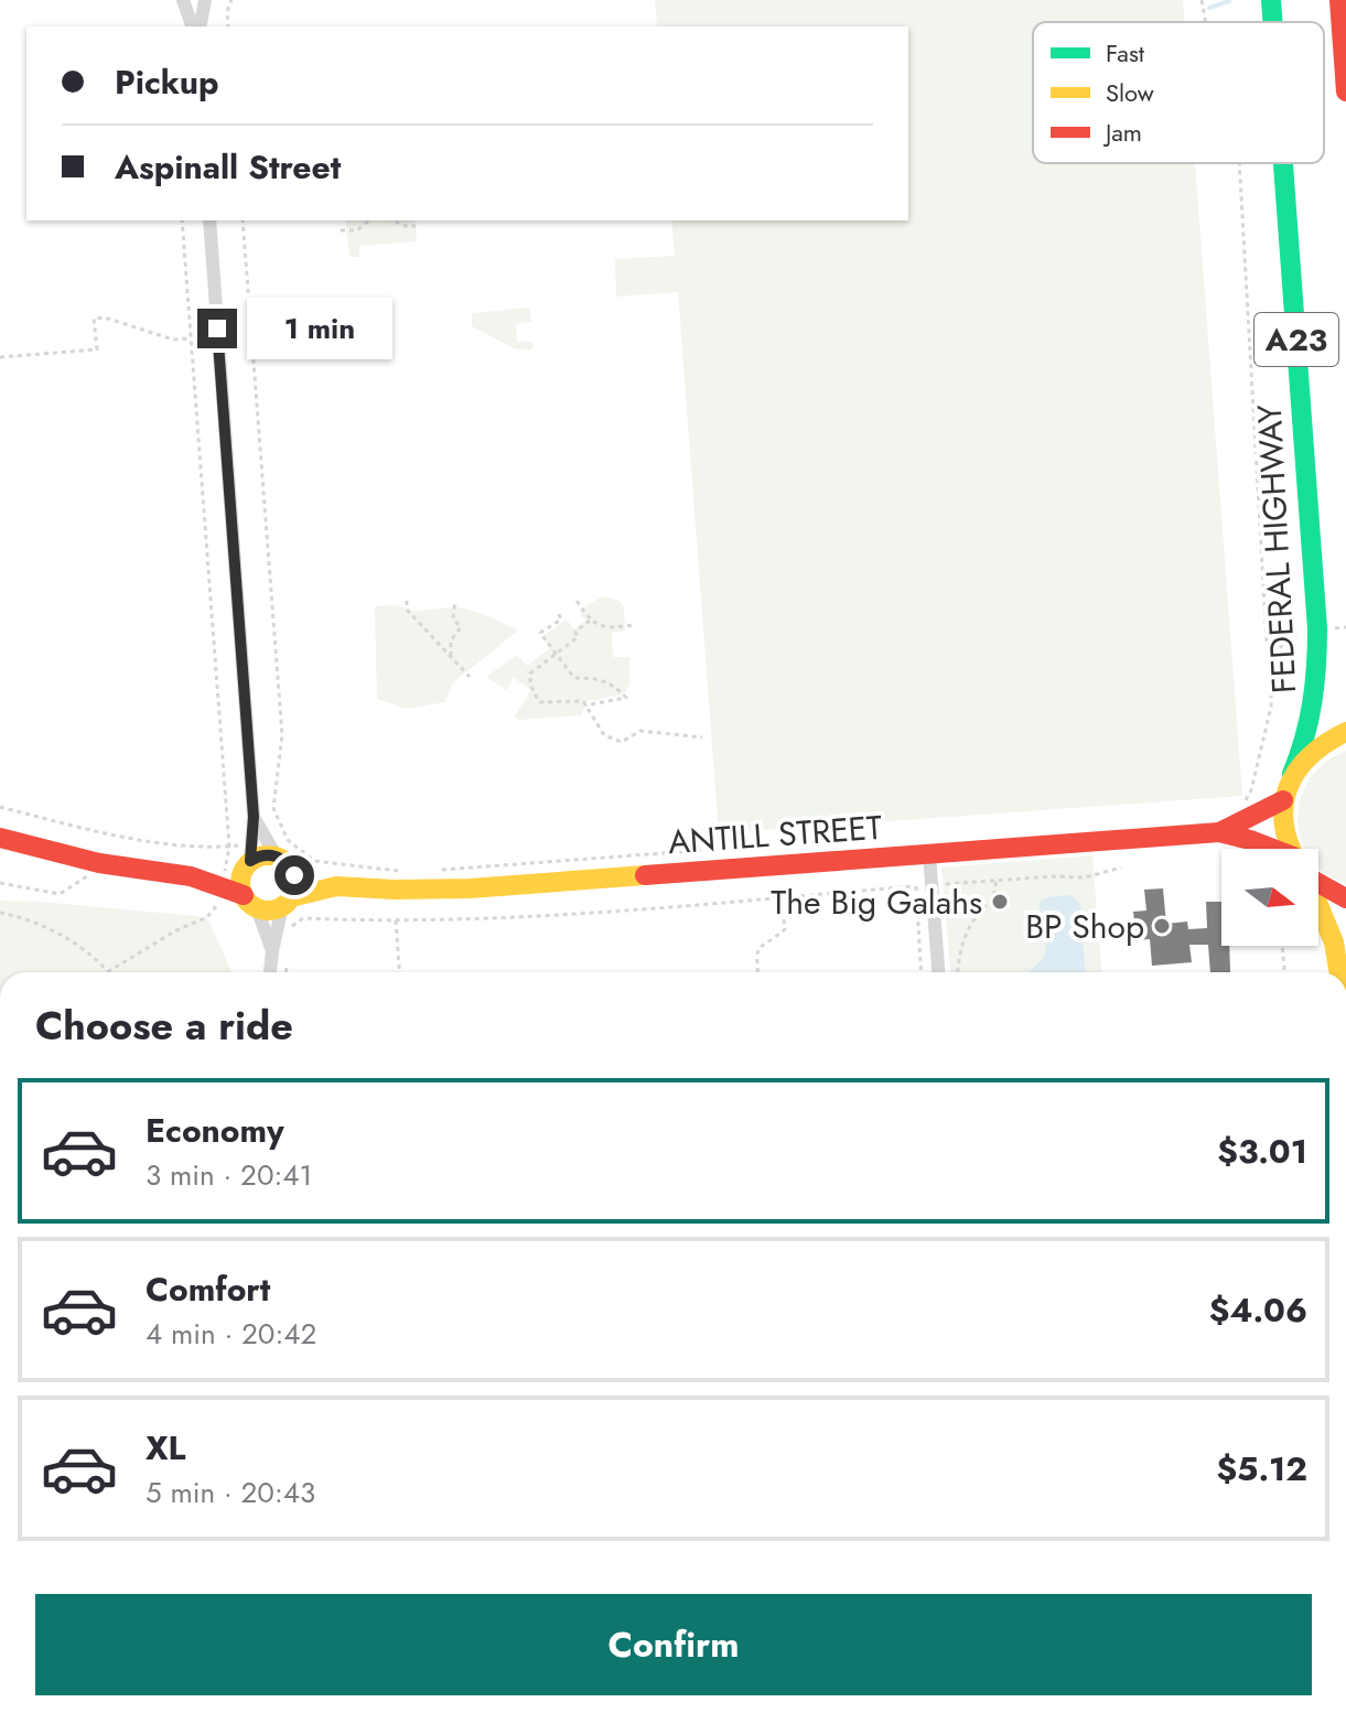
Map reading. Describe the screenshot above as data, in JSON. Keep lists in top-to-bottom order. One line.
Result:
{"streets":{"main road":["A23","FEDERAL HIGHWAY","ANTILL STREET"]},"crossings":[["A23","FEDERAL HIGHWAY"],["A23","ANTILL STREET"]],"places":["The Big Galahs","BP Shop"],"legend":["Fast","Slow","Jam"],"north":"right","page":{"banner":["Pickup","Aspinall Street"],"bubble":"1 min","heading":"Choose a ride","list":[{"name":"Economy","note":"3 min · 20:41","value":"$3.01"},{"name":"Comfort","note":"4 min · 20:42","value":"$4.06"},{"name":"XL","note":"5 min · 20:43","value":"$5.12"}],"buttons":"Confirm"}}
